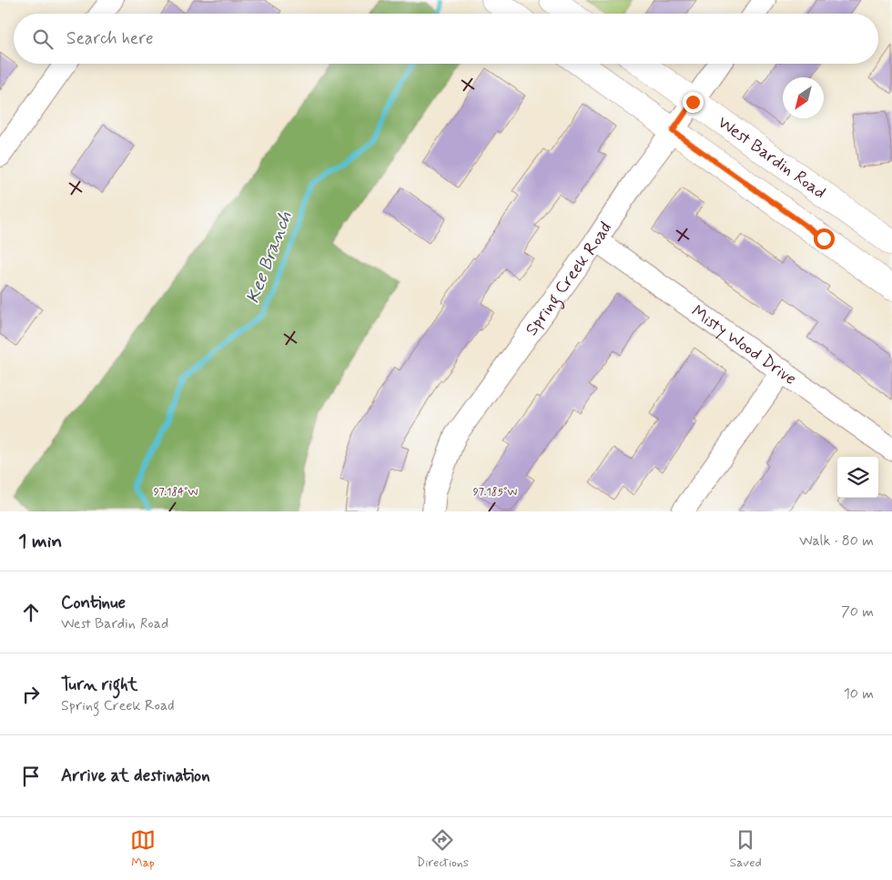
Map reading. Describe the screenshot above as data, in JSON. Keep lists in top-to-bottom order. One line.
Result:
{"streets":{"street":["West Bardin Road","Spring Creek Road","Misty Wood Drive"]},"crossings":[["West Bardin Road","Spring Creek Road"],["Spring Creek Road","Misty Wood Drive"]],"water":["Kee Branch"],"north":"bottom left","page":{"search":"Search here","heading":["1 min","Walk · 80 m"],"list":[["Continue","West Bardin Road","70 m"],["Turn right","Spring Creek Road","10 m"],"Arrive at destination"],"nav":["Map","Directions","Saved"]},"coordinates":["97.184°W","97.185°W"]}
